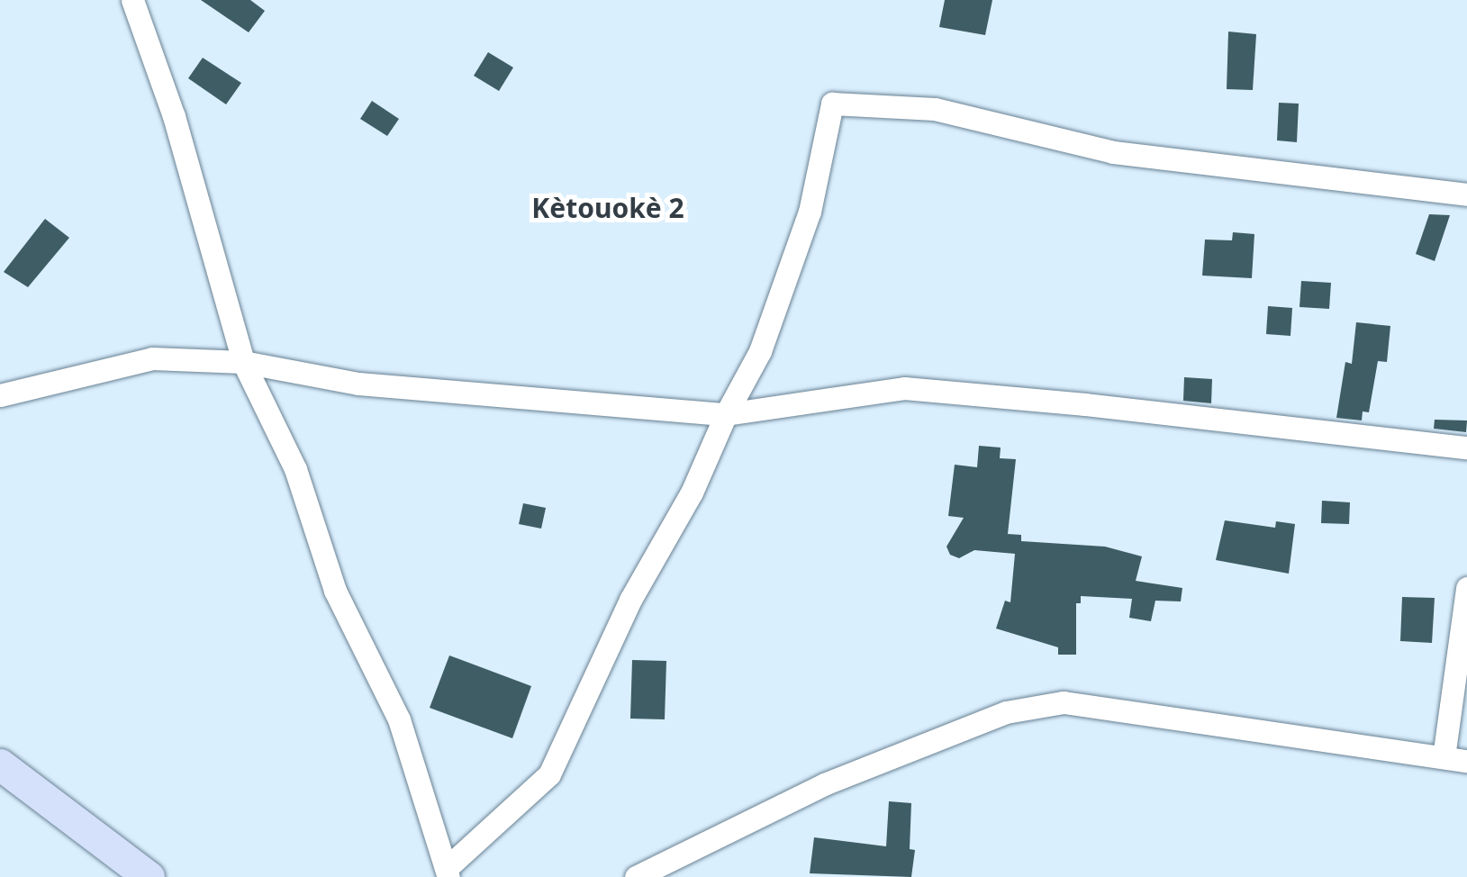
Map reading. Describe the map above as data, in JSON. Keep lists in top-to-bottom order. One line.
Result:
{"districts":["Kètouokè 2"]}
